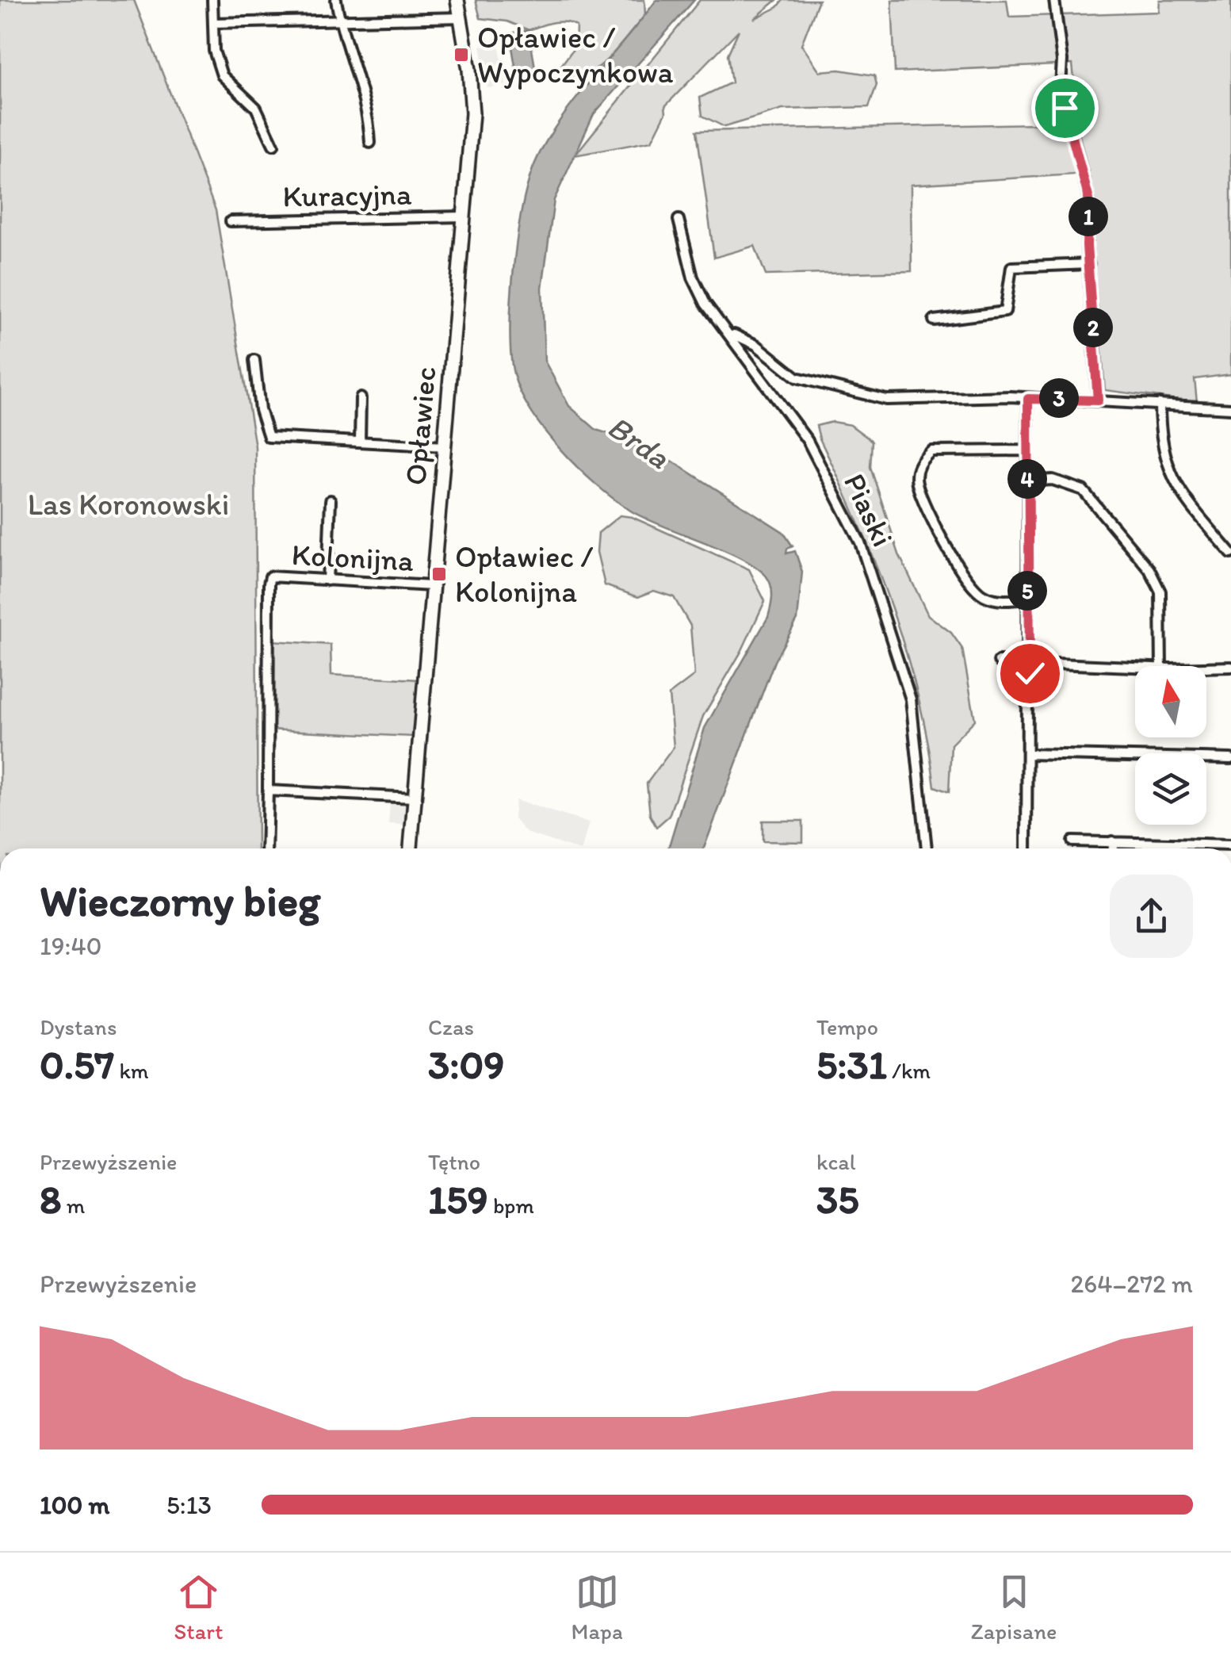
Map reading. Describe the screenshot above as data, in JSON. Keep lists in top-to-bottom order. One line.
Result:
{"streets":{"street":["Kuracyjna","Opławiec","Piaski","Kolonijna"]},"crossings":[["Kuracyjna","Opławiec"],["Opławiec","Kolonijna"]],"water":["Brda"],"parks":["Las Koronowski"],"places":{"transit":["Opławiec / Wypoczynkowa","Opławiec / Kolonijna"]},"north":"top","page":{"pins":["1","2","3","4","5"],"heading":["Wieczorny bieg","19:40"],"stats":[["Dystans","0.57 km"],["Czas","3:09"],["Tempo","5:31 /km"],["Przewyższenie","8 m"],["Tętno","159 bpm"],["kcal","35"]],"chart":["Przewyższenie","264–272 m"],"list":[{"name":"100 m","note":"5:13"}],"tabs":["Start","Mapa","Zapisane"]}}
